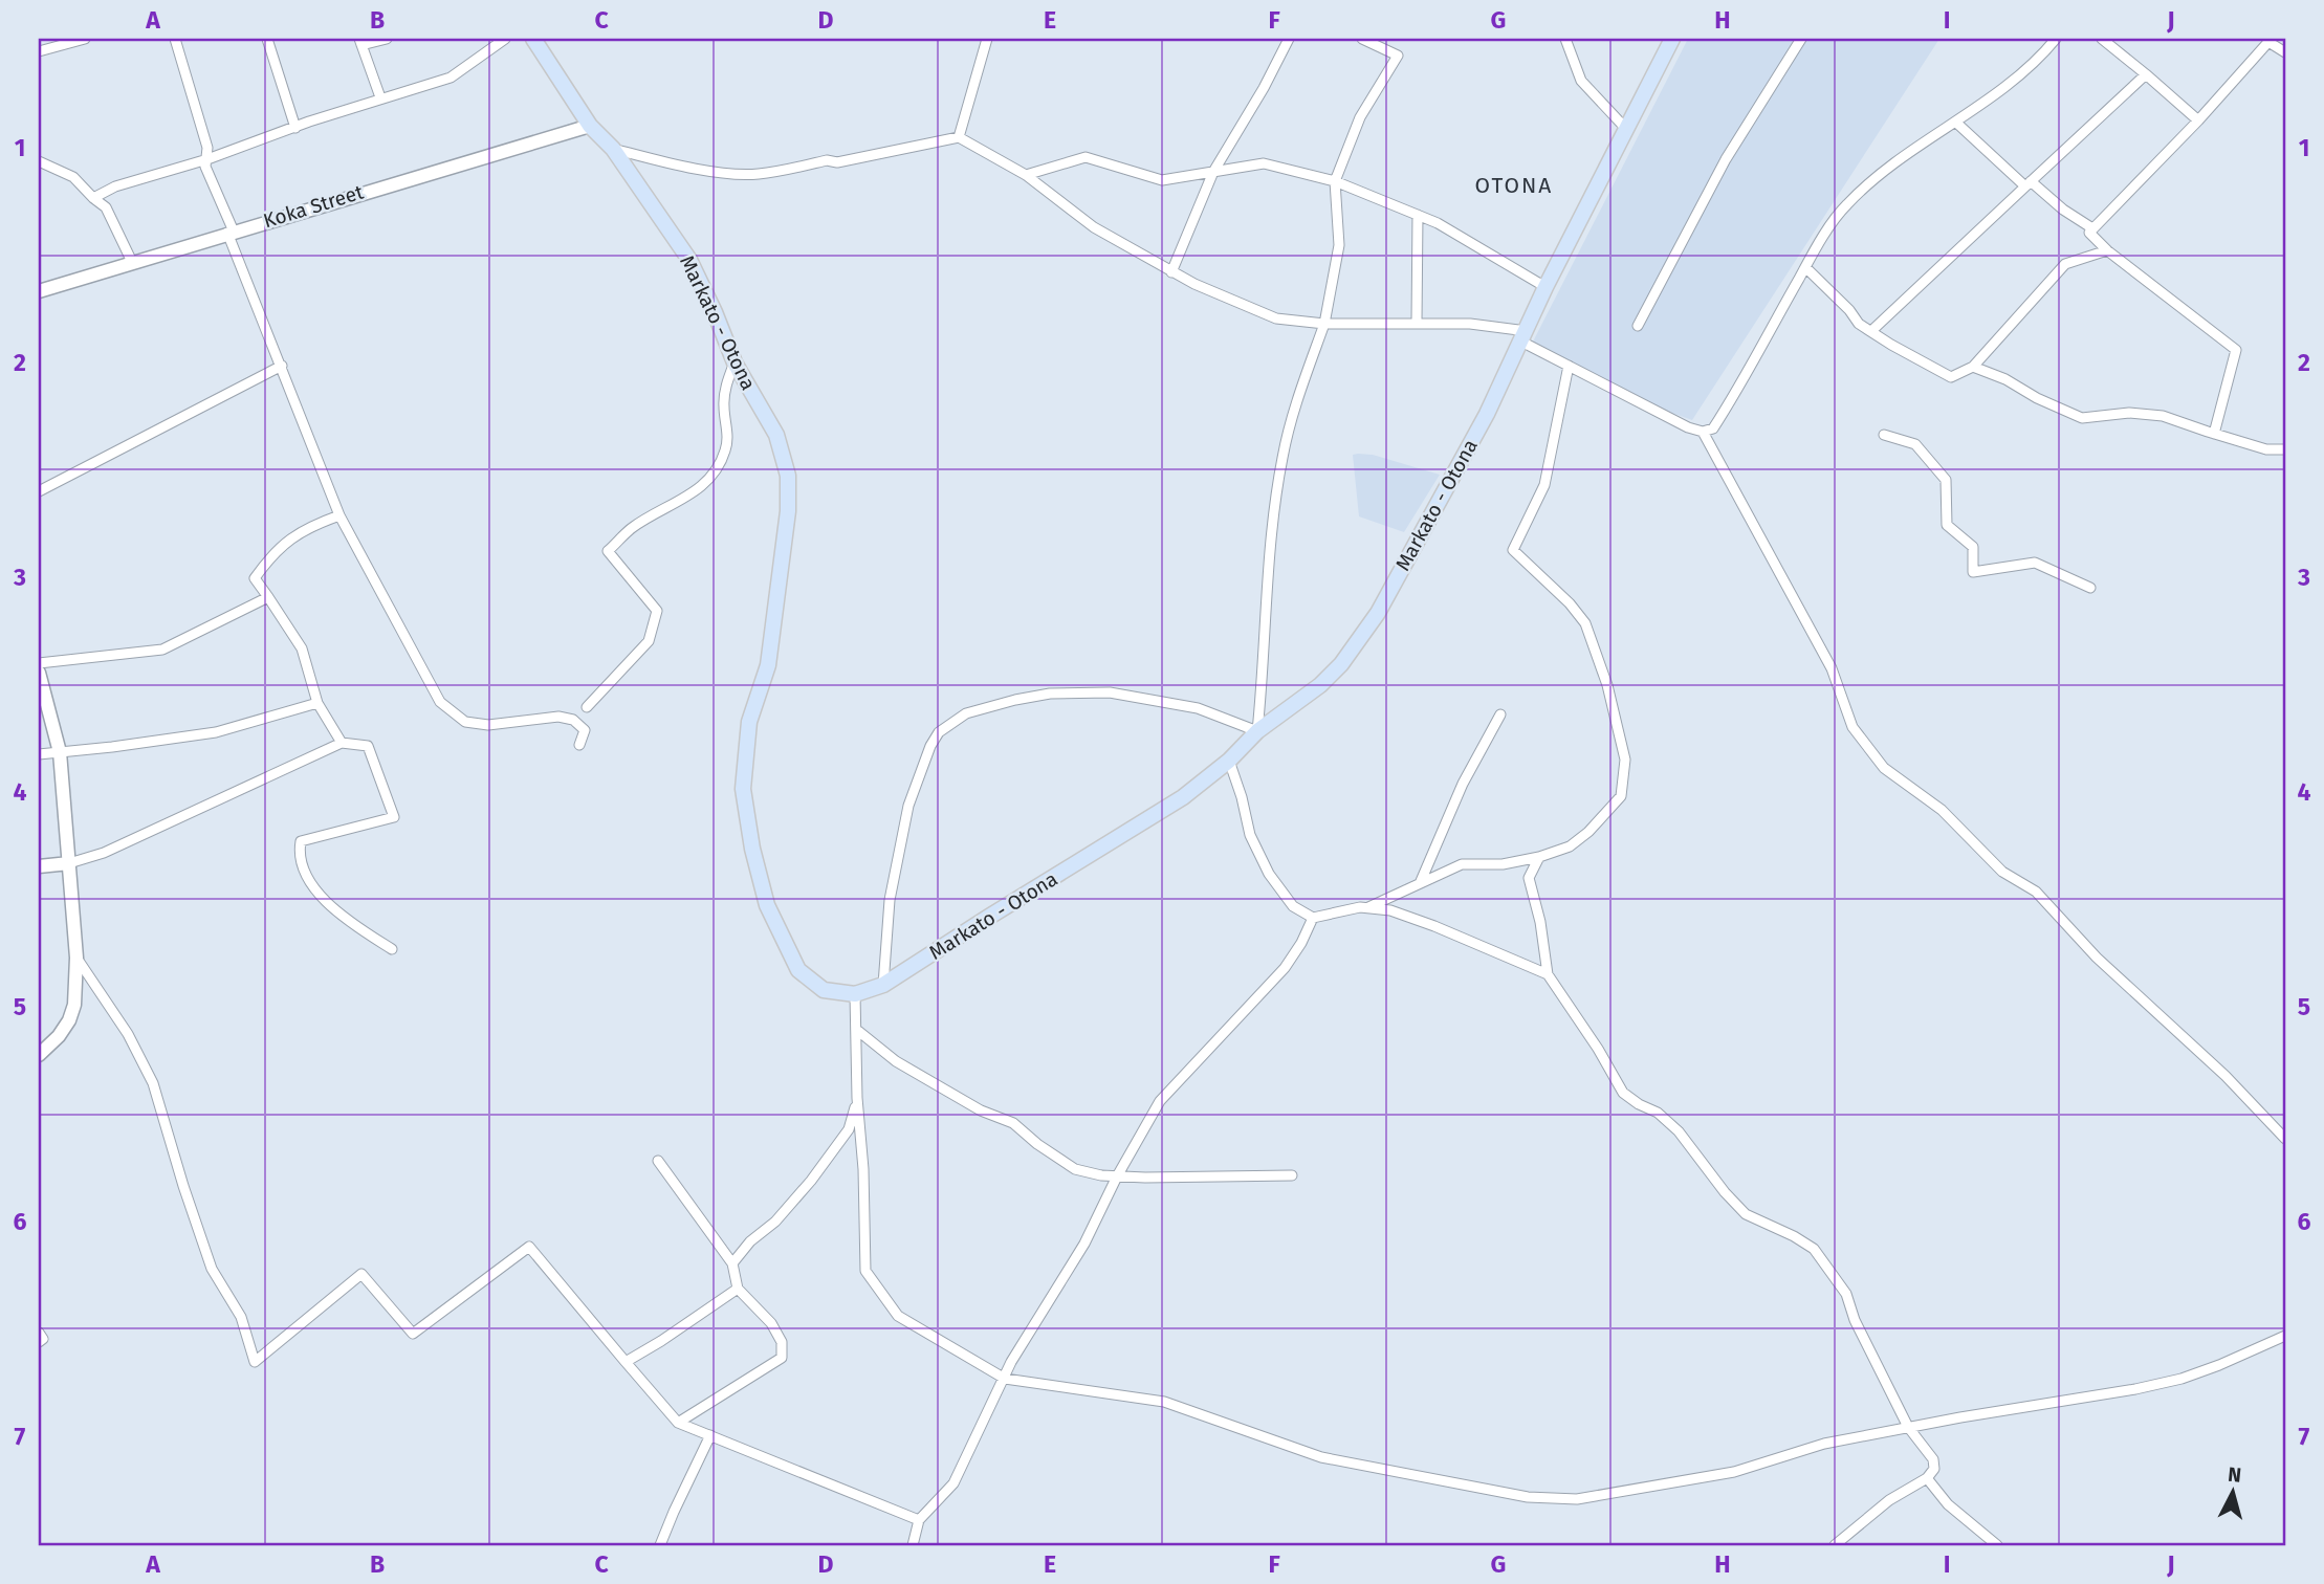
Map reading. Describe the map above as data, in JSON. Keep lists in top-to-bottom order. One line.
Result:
{"streets":{"main road":["Koka Street","Markato - Otona"]},"crossings":[["Koka Street","Markato - Otona"]],"districts":["OTONA"],"north":"top","grid":{"columns":["A","B","C","D","E","F","G","H","I","J"],"rows":["1","2","3","4","5","6","7"]}}
